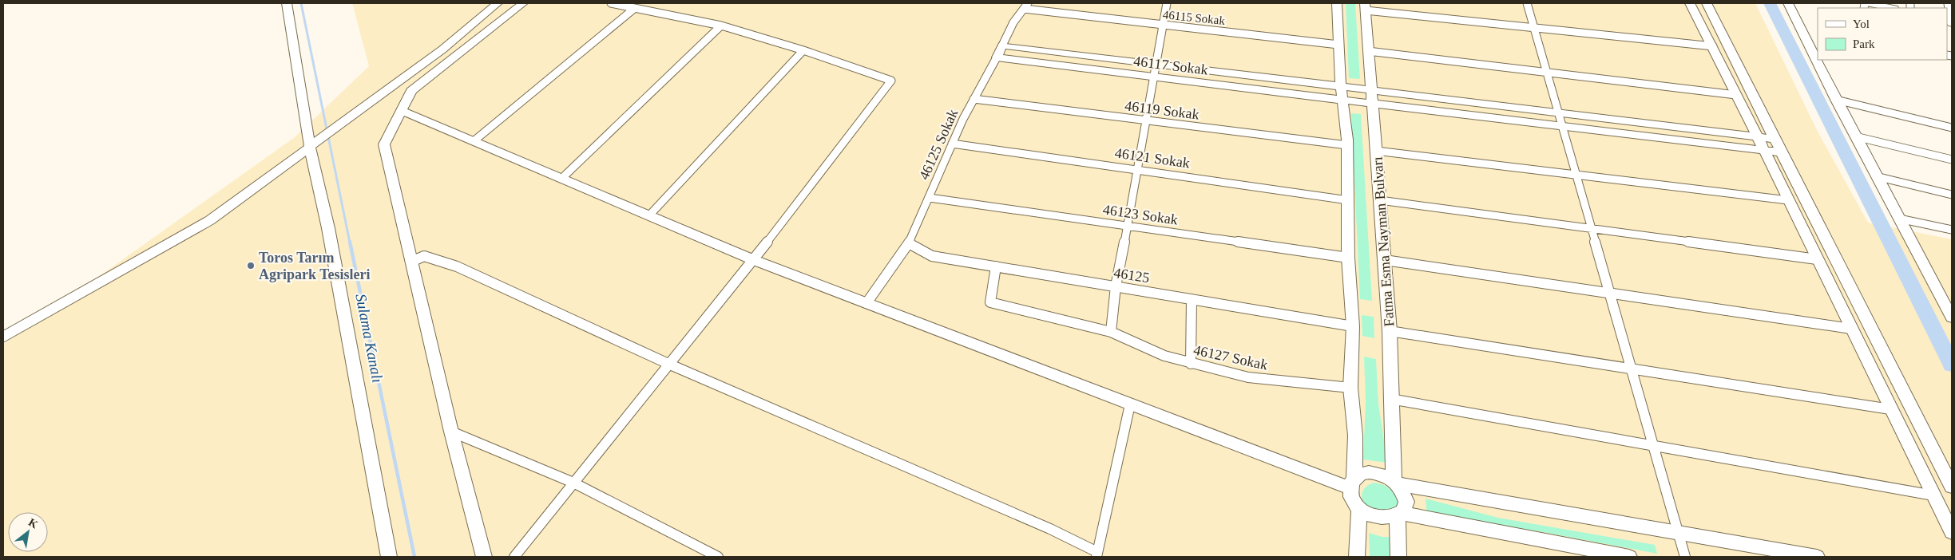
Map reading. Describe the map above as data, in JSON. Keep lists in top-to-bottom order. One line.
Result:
{"streets":{"street":["46115 Sokak","46117 Sokak","46119 Sokak","46125 Sokak","46121 Sokak","46123 Sokak","Fatma Esma Nayman Bulvarı","46125","46127 Sokak"]},"crossings":[["46117 Sokak","46125 Sokak"],["46117 Sokak","Fatma Esma Nayman Bulvarı"],["46119 Sokak","46125 Sokak"],["46125 Sokak","46121 Sokak"],["46125 Sokak","46123 Sokak"],["46125 Sokak","46125"],["46125","46127 Sokak"]],"water":["Sulama Kanalı"],"places":["Toros Tarım Agripark Tesisleri"],"legend":["Yol","Park"],"north":"top right"}
